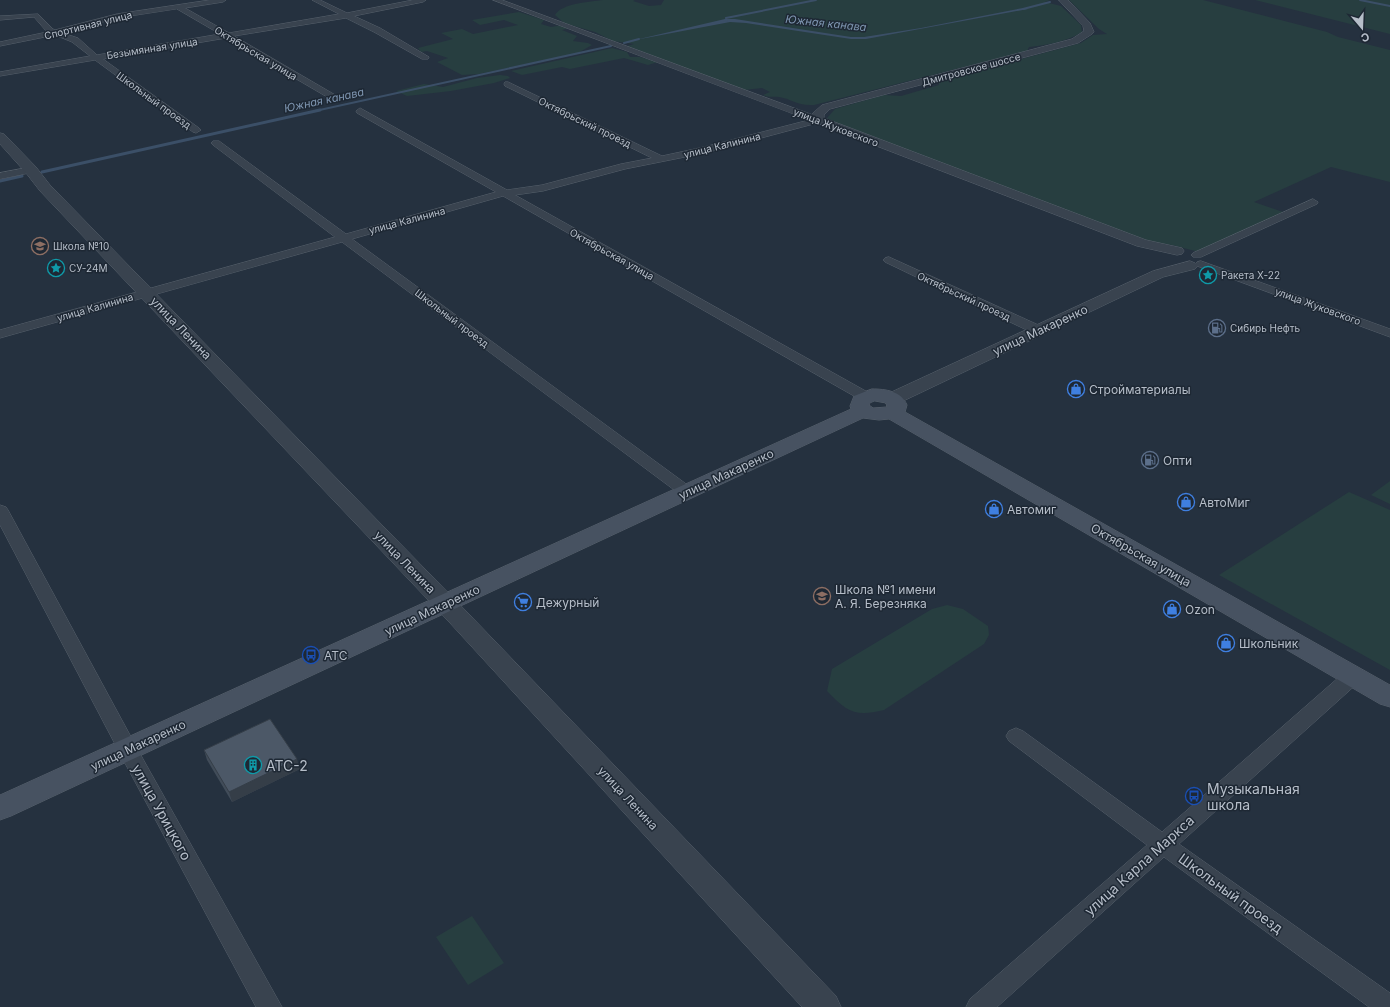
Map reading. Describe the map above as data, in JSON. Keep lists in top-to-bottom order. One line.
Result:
{"streets":{"main road":["Октябрьская улица","улица Макаренко"],"street":["Спортивная улица","Безымянная улица","Дмитровское шоссе","Школьный проезд","Октябрьский проезд","улица Жуковского","улица Калинина","улица Ленина","улица Урицкого","улица Карла Маркса"]},"crossings":[["Спортивная улица","Октябрьская улица"],["Спортивная улица","Школьный проезд"],["Безымянная улица","Октябрьская улица"],["Безымянная улица","Школьный проезд"],["Октябрьская улица","улица Калинина"],["Октябрьская улица","улица Макаренко"],["Октябрьская улица","улица Карла Маркса"],["Школьный проезд","улица Калинина"],["Школьный проезд","улица Макаренко"],["Школьный проезд","улица Карла Маркса"],["Октябрьский проезд","улица Калинина"],["Октябрьский проезд","улица Макаренко"],["улица Жуковского","улица Калинина"],["улица Жуковского","улица Макаренко"],["улица Калинина","улица Ленина"],["улица Ленина","улица Макаренко"],["улица Макаренко","улица Урицкого"]],"water":["Южная канава"],"places":{"school or university":["Школа №10","Школа №1 имени А. Я. Березняка"],"place":["СУ-24М","Ракета Х-22"],"fuel station":["Сибирь Нефть","Опти"],"shop":["Стройматериалы","АвтоМиг","Автомиг","Ozon","Школьник"],"supermarket":["Дежурный"],"bus stop":["АТС","Музыкальная школа"],"building":["АТС-2"]},"north":"bottom"}
